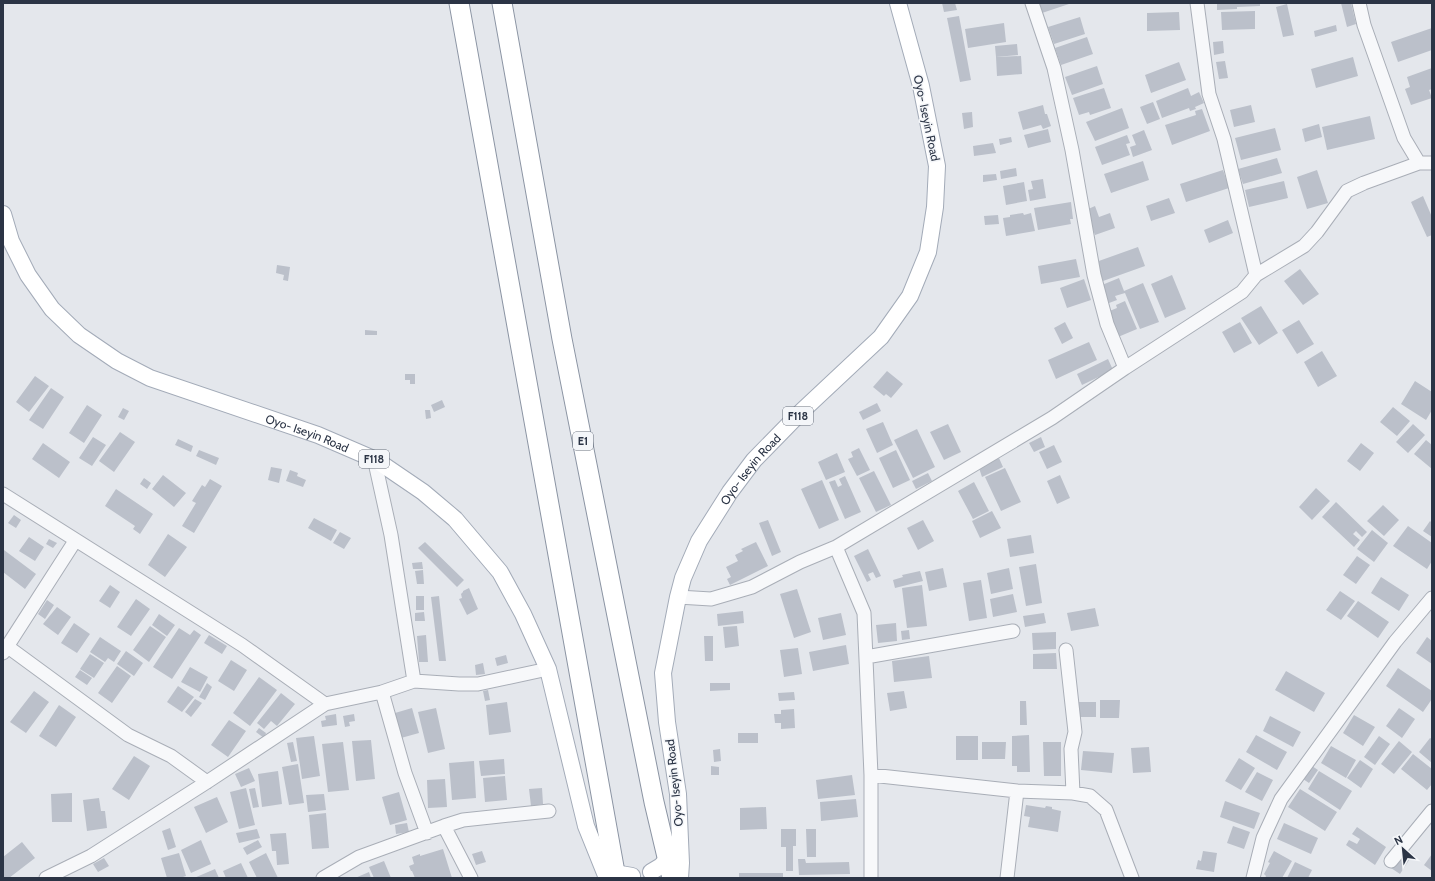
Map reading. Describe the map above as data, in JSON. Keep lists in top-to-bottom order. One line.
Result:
{"streets":{"highway":["E1"],"main road":["Oyo- Iseyin Road","F118"]},"north":"top left"}
